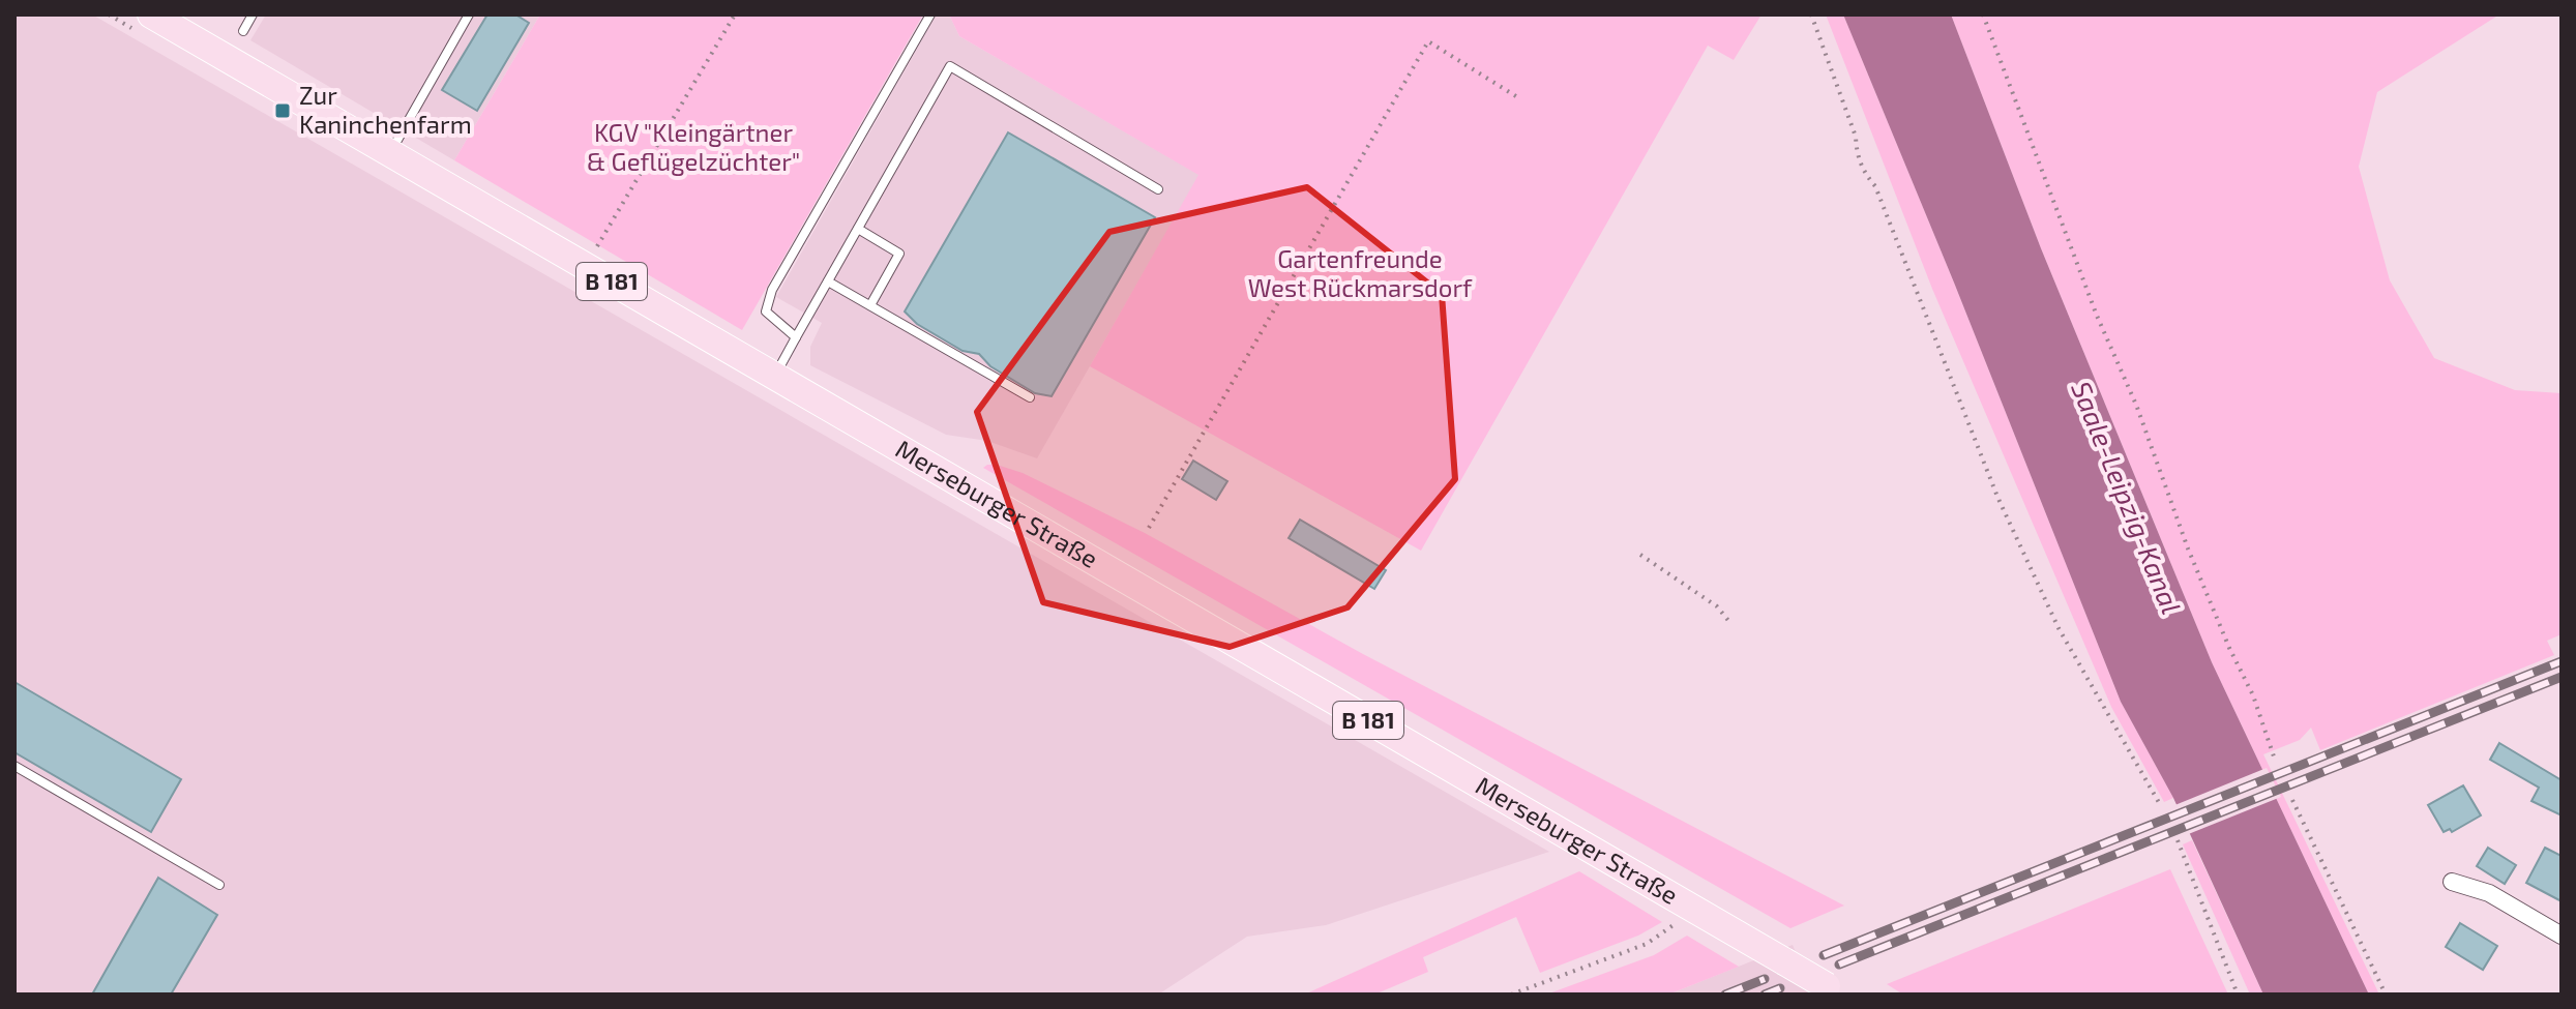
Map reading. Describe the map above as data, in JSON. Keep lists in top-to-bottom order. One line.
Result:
{"streets":{"main road":["B 181","Merseburger Straße"]},"water":["Saale-Leipzig-Kanal"],"parks":["KGV \"Kleingärtner & Geflügelzüchter\"","Gartenfreunde West Rückmarsdorf"],"places":{"transit":["Zur Kaninchenfarm"]}}
